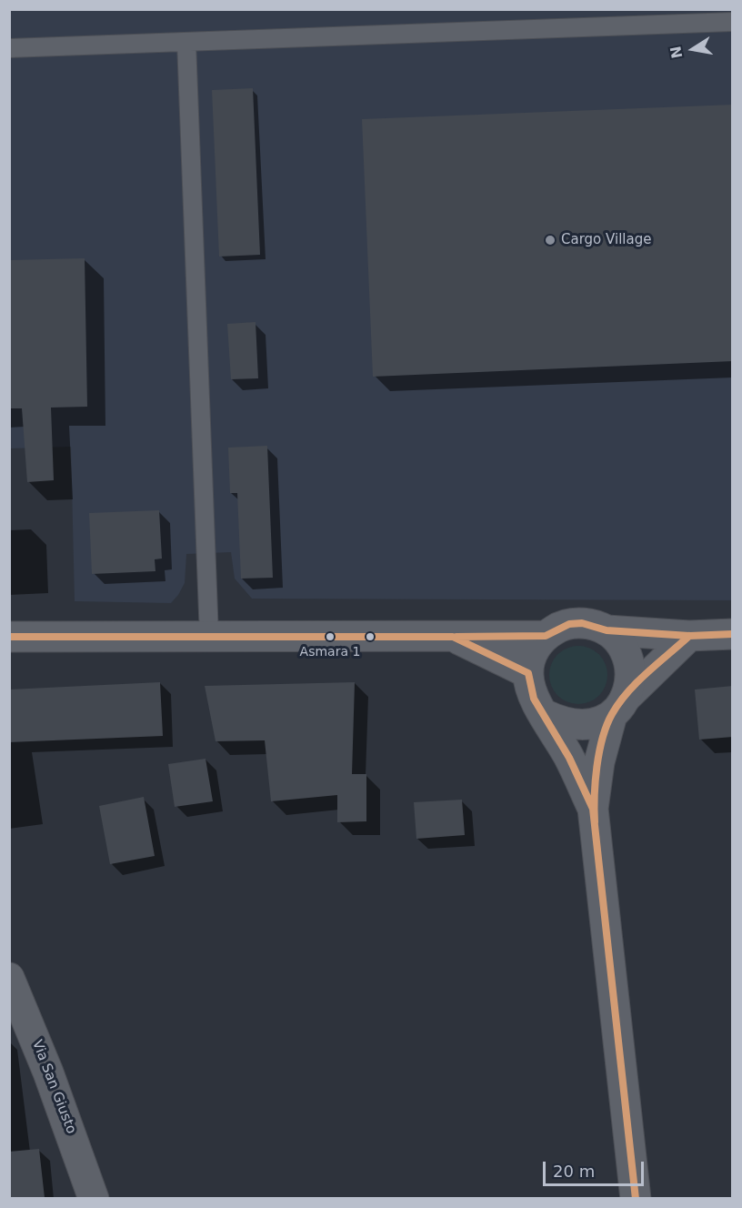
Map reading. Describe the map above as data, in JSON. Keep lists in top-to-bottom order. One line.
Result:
{"streets":{"street":["Via San Giusto"]},"places":["Cargo Village","Asmara 1"],"scale_bar":"20 m","north":"left"}
